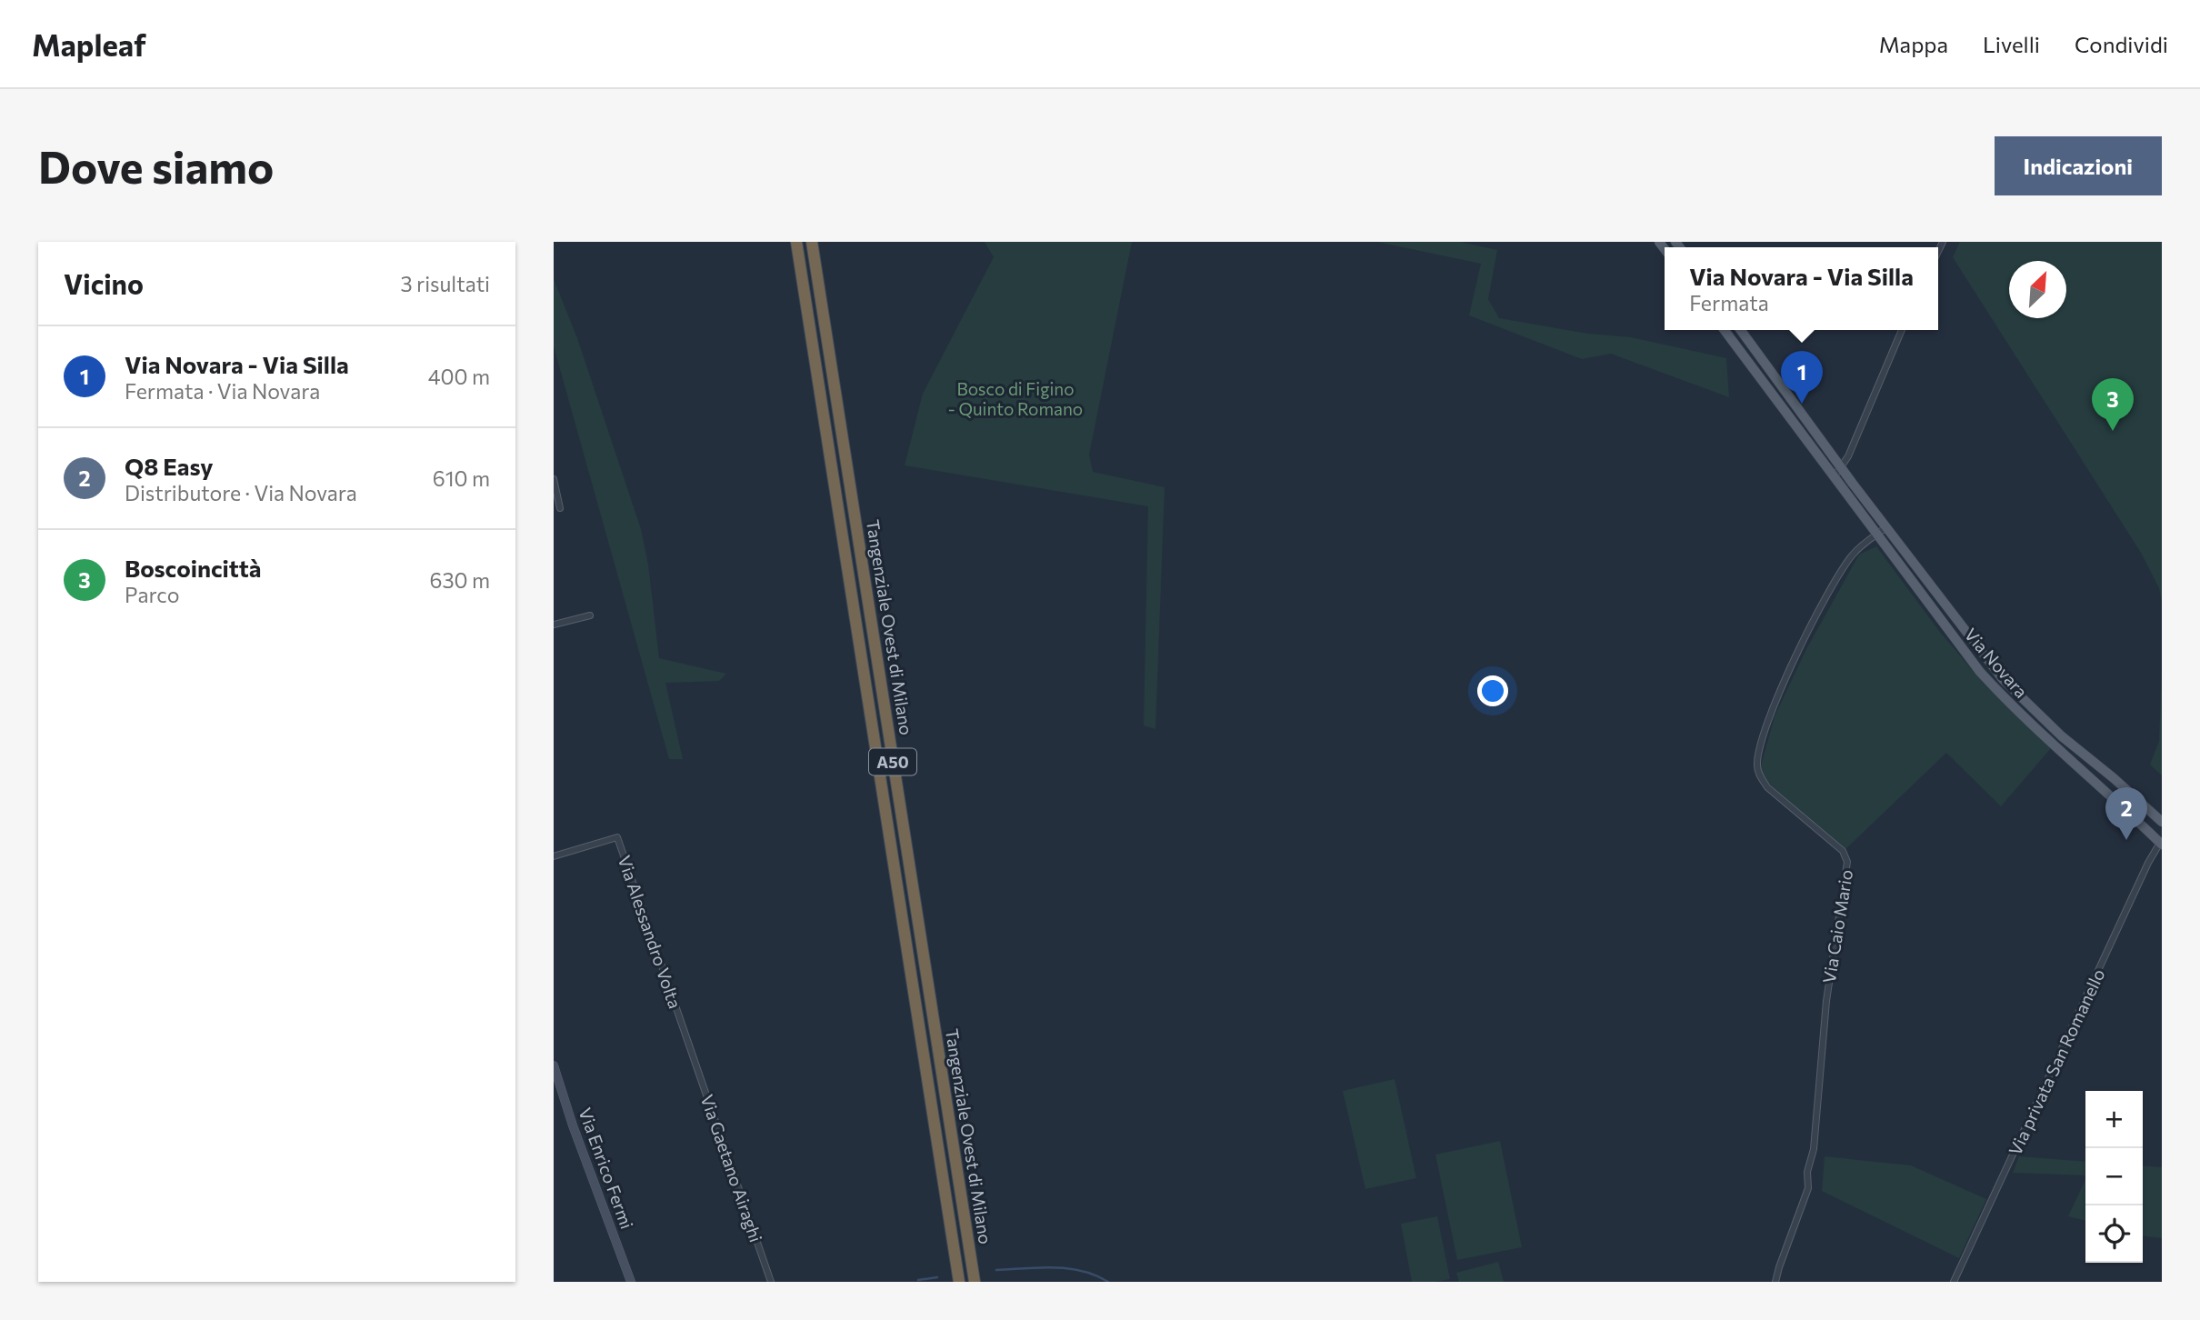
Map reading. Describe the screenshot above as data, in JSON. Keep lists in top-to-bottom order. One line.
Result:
{"streets":{"highway":["Tangenziale Ovest di Milano","A50"],"main road":["Via Novara"],"street":["Via Caio Mario","Via Alessandro Volta","Via privata San Romanello","Via Enrico Fermi","Via Gaetano Airaghi"]},"crossings":[["Via Novara","Via Caio Mario"],["Via Novara","Via privata San Romanello"],["Via Alessandro Volta","Via Gaetano Airaghi"]],"parks":["Bosco di Figino - Quinto Romano"],"north":"top right","page":{"header":"Mapleaf","nav":["Mappa","Livelli","Condividi"],"buttons":"Indicazioni","title":"Dove siamo","heading":["Vicino","3 risultati"],"popup":["Via Novara - Via Silla","Fermata"],"list":[{"mark":"1","name":"Via Novara - Via Silla","note":"Fermata · Via Novara","value":"400 m"},{"mark":"2","name":"Q8 Easy","note":"Distributore · Via Novara","value":"610 m"},{"mark":"3","name":"Boscoincittà","note":"Parco","value":"630 m"}],"pins":["1","3","2"],"map_buttons":["+","−"]}}
